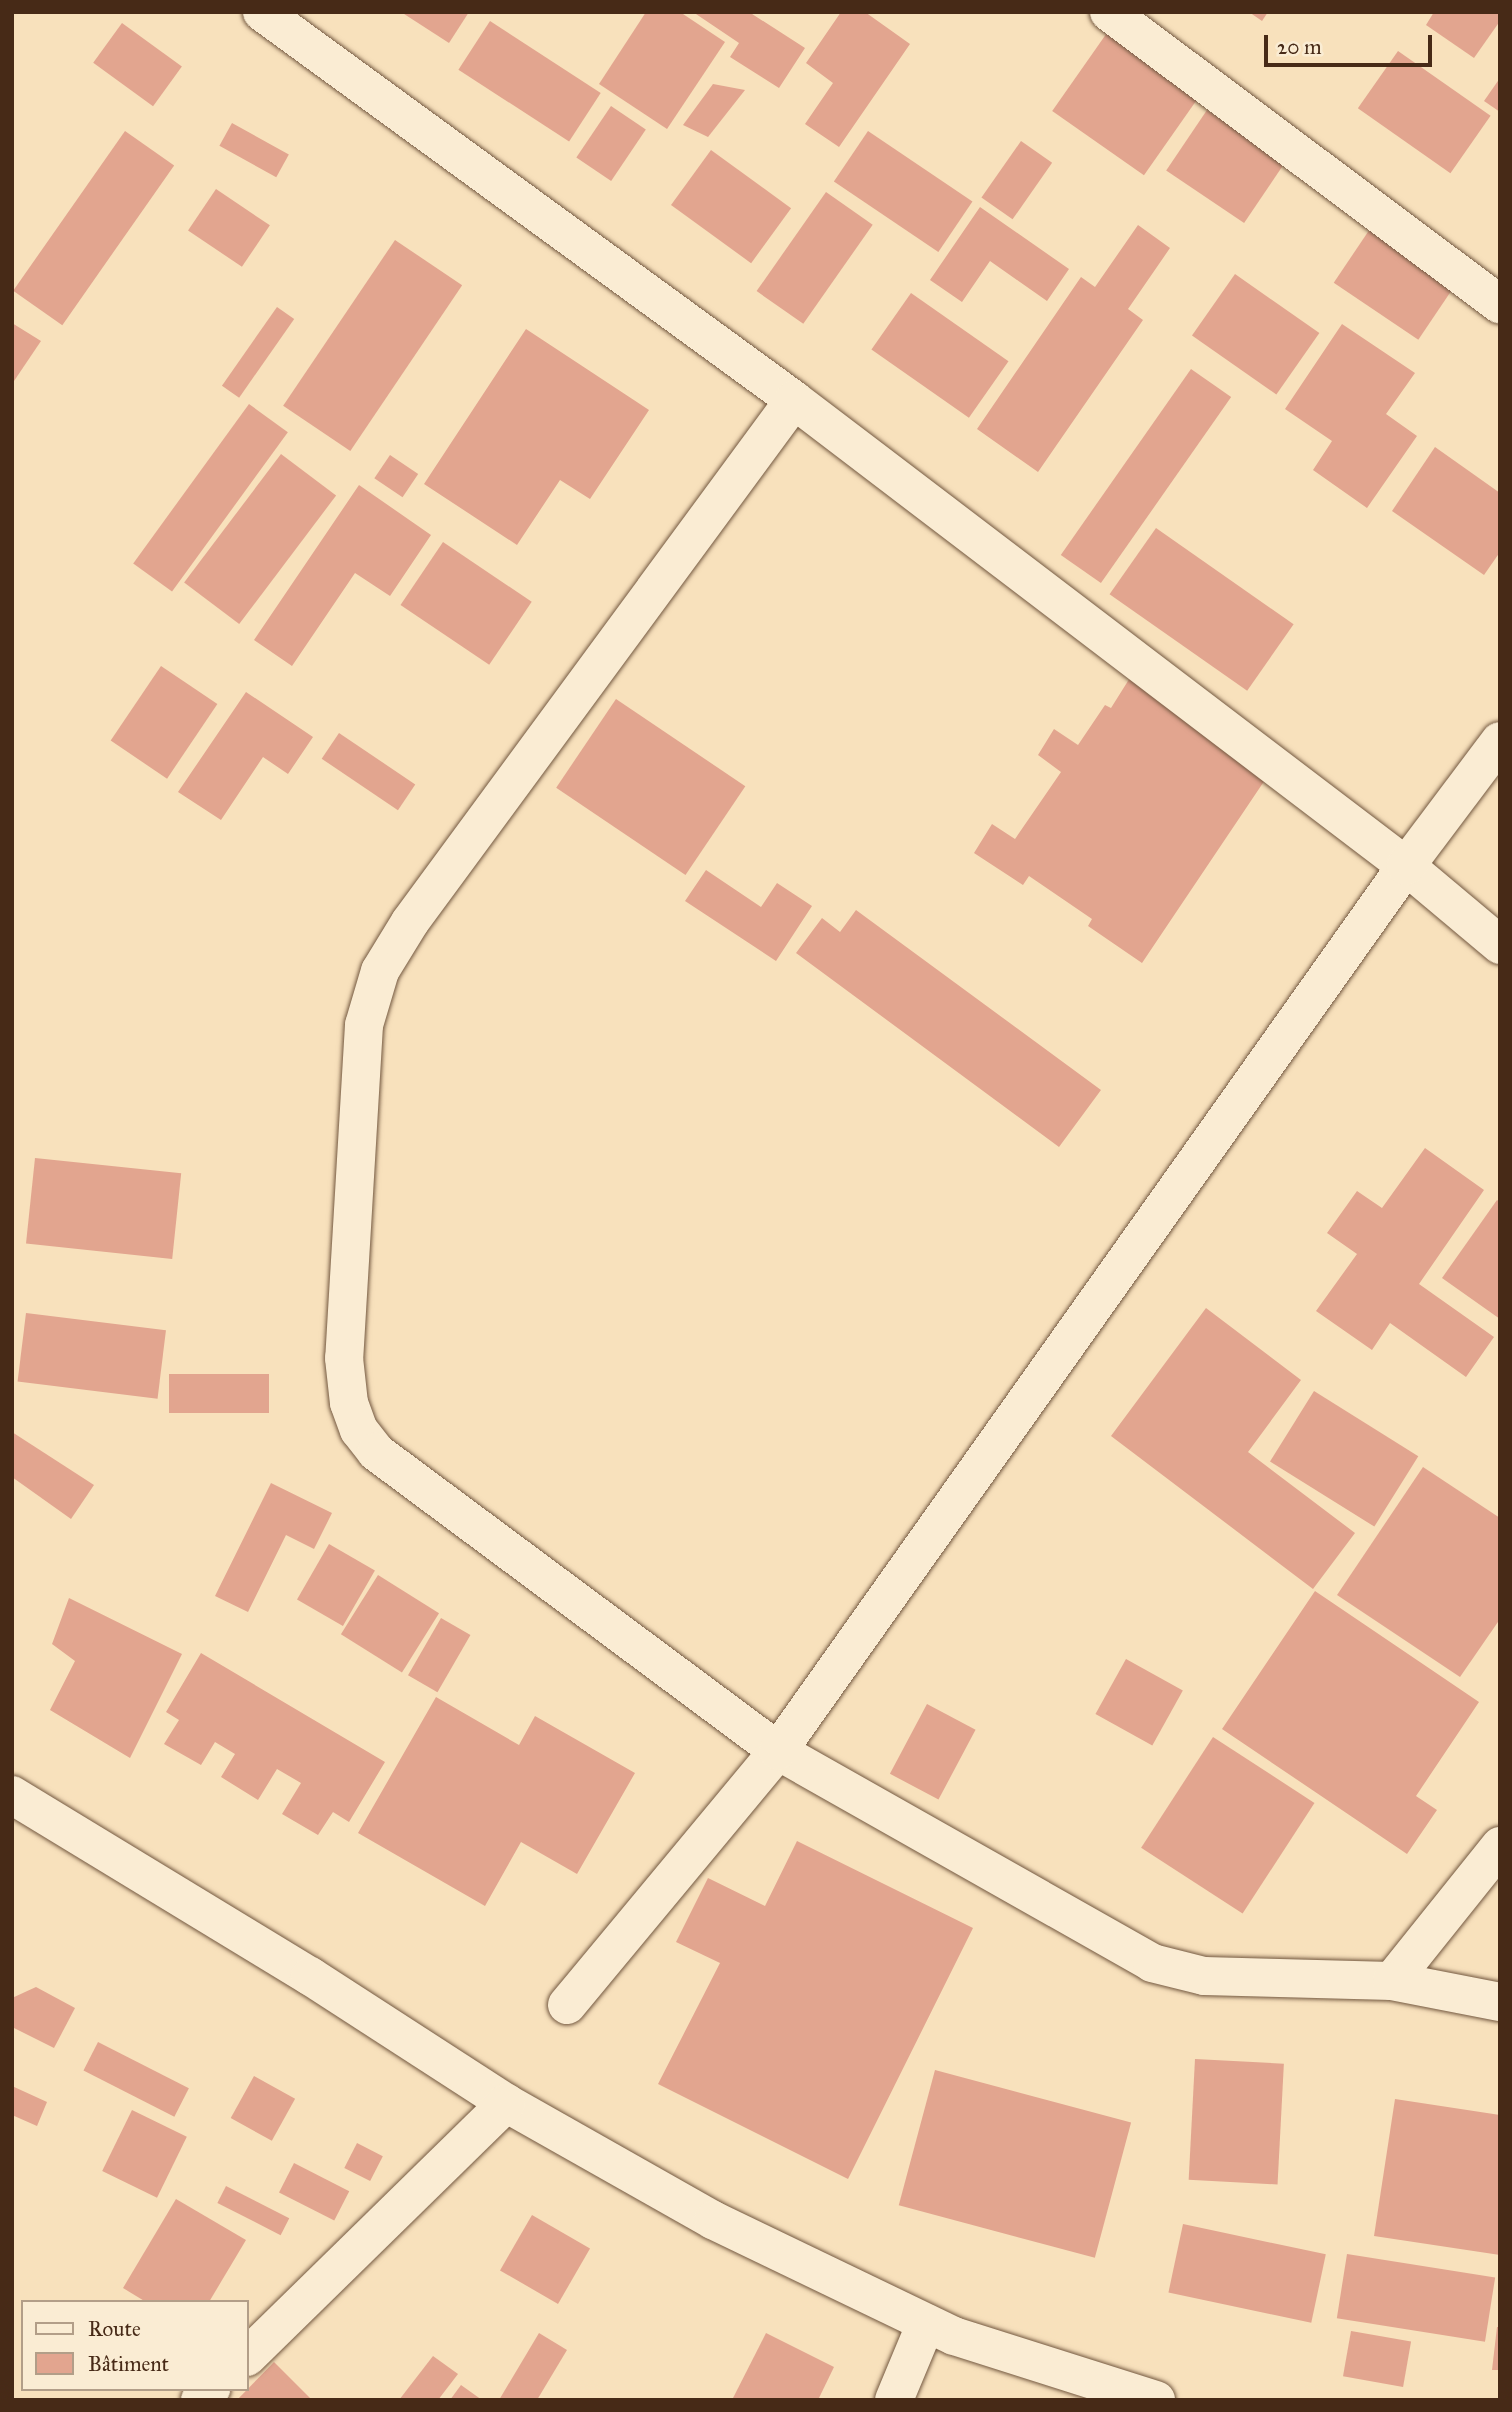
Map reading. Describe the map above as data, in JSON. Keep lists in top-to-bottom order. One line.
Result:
{"legend":["Route","Bâtiment"],"scale_bar":"20 m"}
